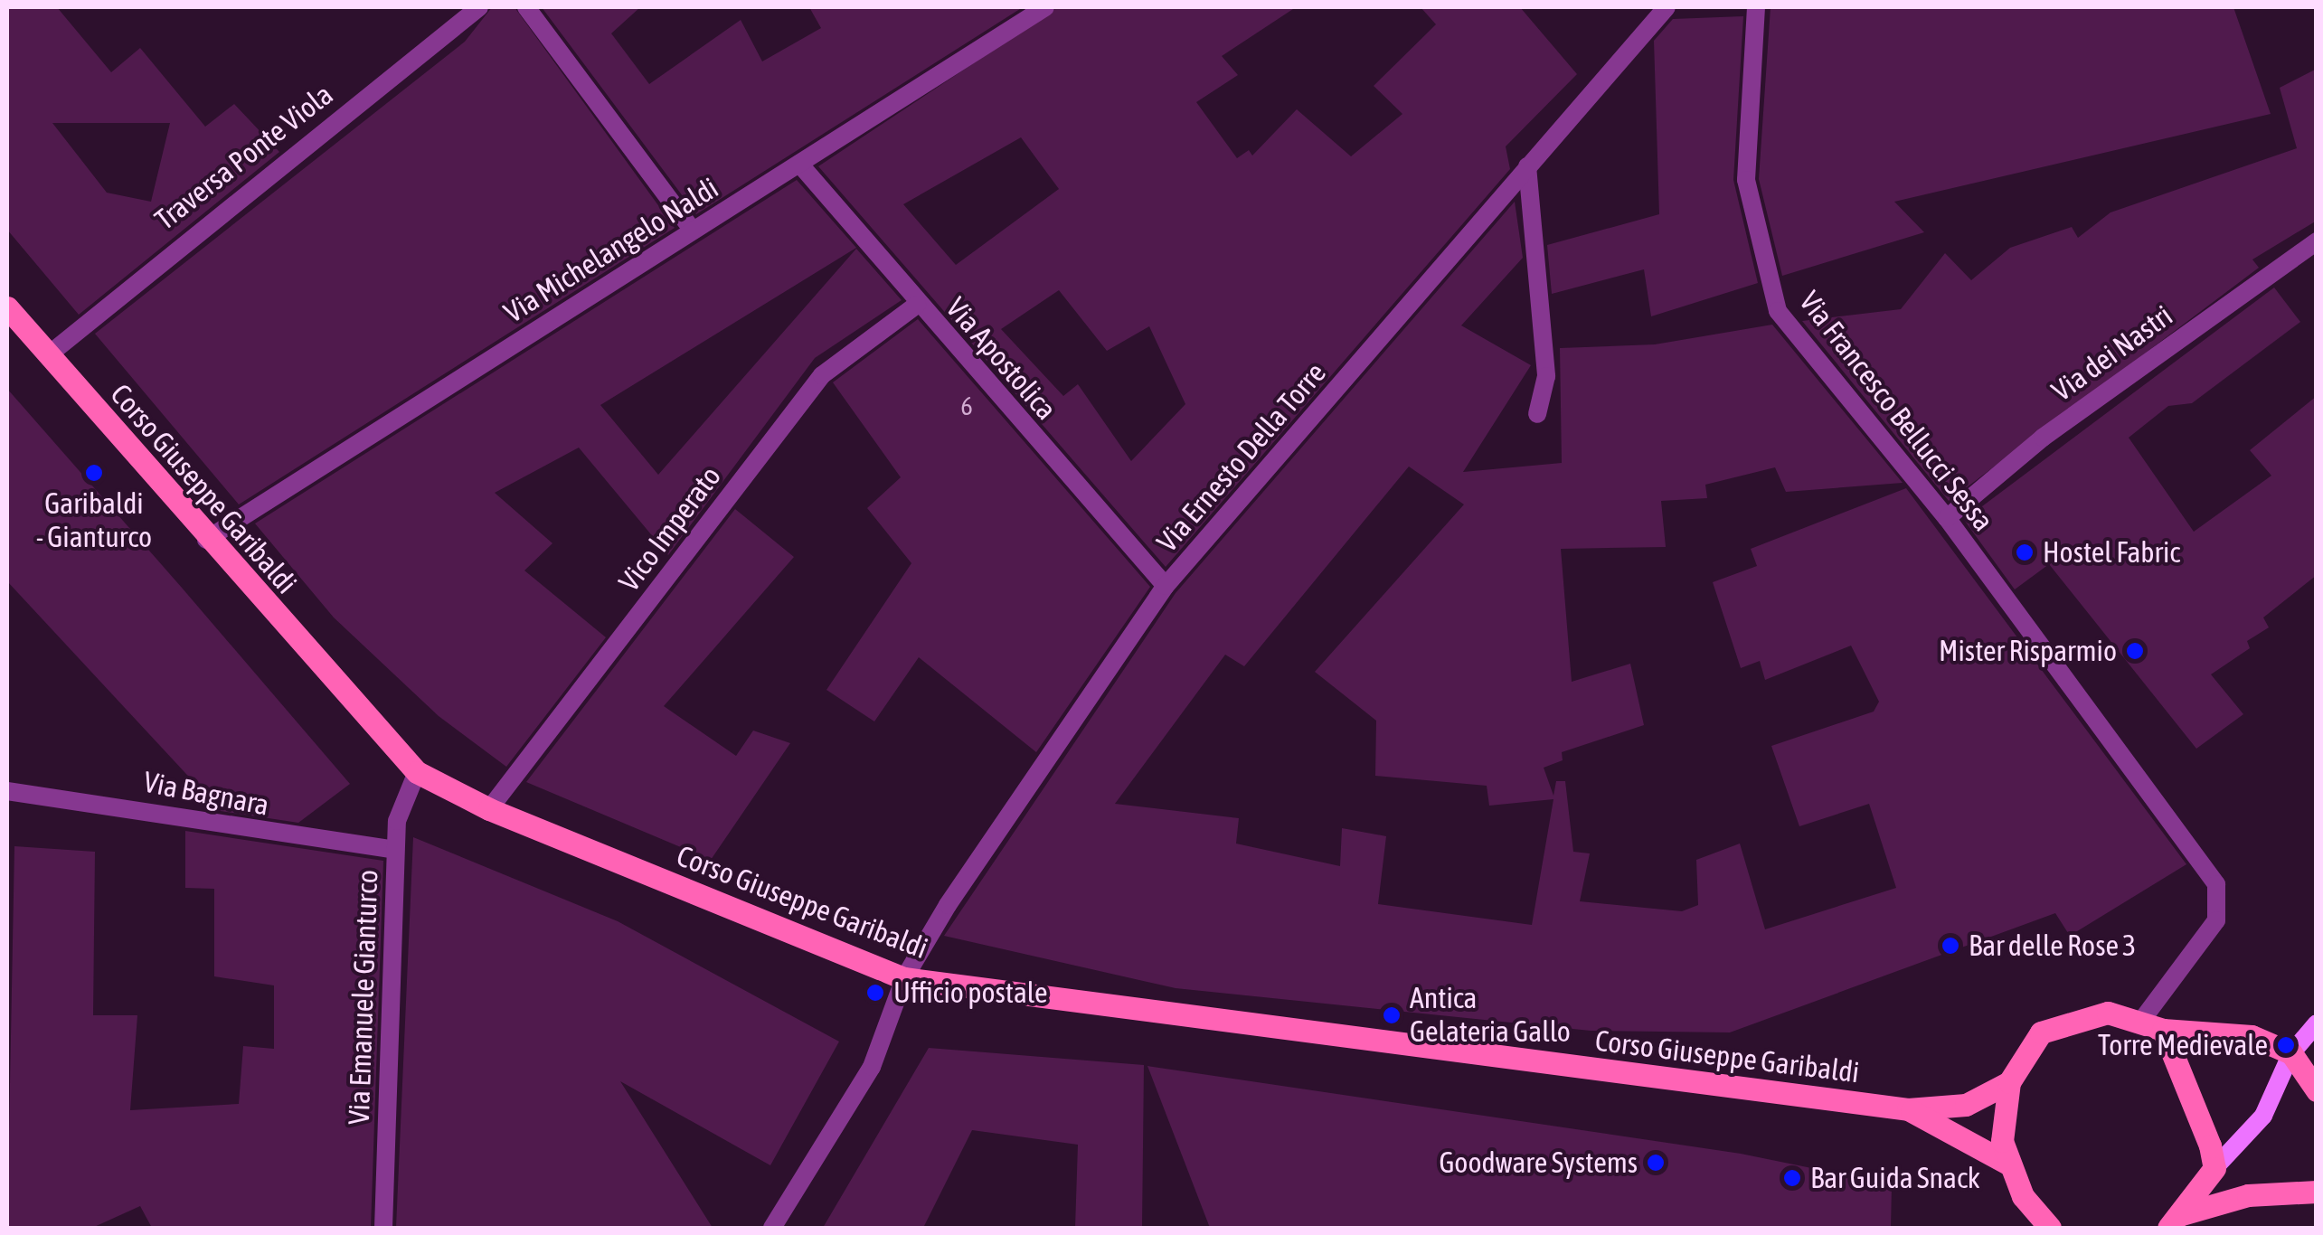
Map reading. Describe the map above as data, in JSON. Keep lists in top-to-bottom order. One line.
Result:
{"streets":{"main road":["Corso Giuseppe Garibaldi"],"street":["Traversa Ponte Viola","Via Michelangelo Naldi","Via dei Nastri","Via Apostolica","Via Francesco Bellucci Sessa","Via Ernesto Della Torre","Vico Imperato","Via Bagnara","Via Emanuele Gianturco"]},"crossings":[["Traversa Ponte Viola","Corso Giuseppe Garibaldi"],["Via Michelangelo Naldi","Via Apostolica"],["Via Michelangelo Naldi","Corso Giuseppe Garibaldi"],["Via dei Nastri","Via Francesco Bellucci Sessa"],["Via Apostolica","Via Ernesto Della Torre"],["Via Apostolica","Vico Imperato"],["Via Ernesto Della Torre","Corso Giuseppe Garibaldi"],["Corso Giuseppe Garibaldi","Vico Imperato"],["Corso Giuseppe Garibaldi","Via Emanuele Gianturco"],["Via Bagnara","Via Emanuele Gianturco"]],"places":["Garibaldi - Gianturco","Hostel Fabric","Mister Risparmio","Bar delle Rose 3","Ufficio postale","Antica Gelateria Gallo","Torre Medievale","Goodware Systems","Bar Guida Snack"],"house_numbers":["6"]}
